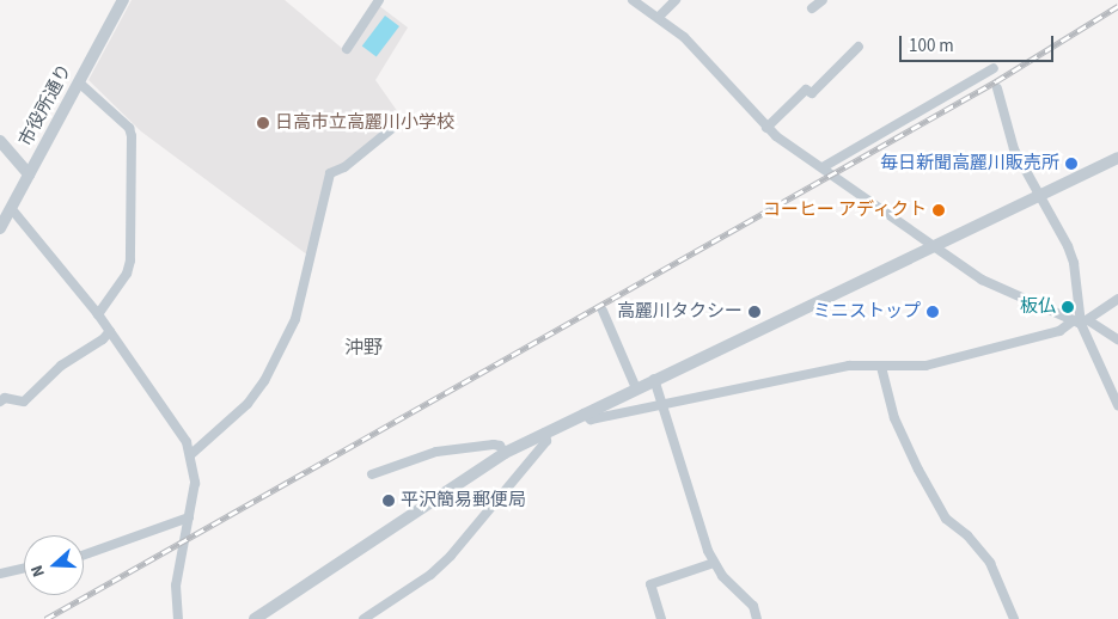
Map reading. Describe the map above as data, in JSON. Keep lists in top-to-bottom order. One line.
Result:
{"streets":{"street":["市役所通り"]},"districts":["沖野"],"places":["日高市立高麗川小学校","毎日新聞高麗川販売所","コーヒー アディクト","板仏","高麗川タクシー","ミニストップ","平沢簡易郵便局"],"scale_bar":"100 m","north":"left"}
